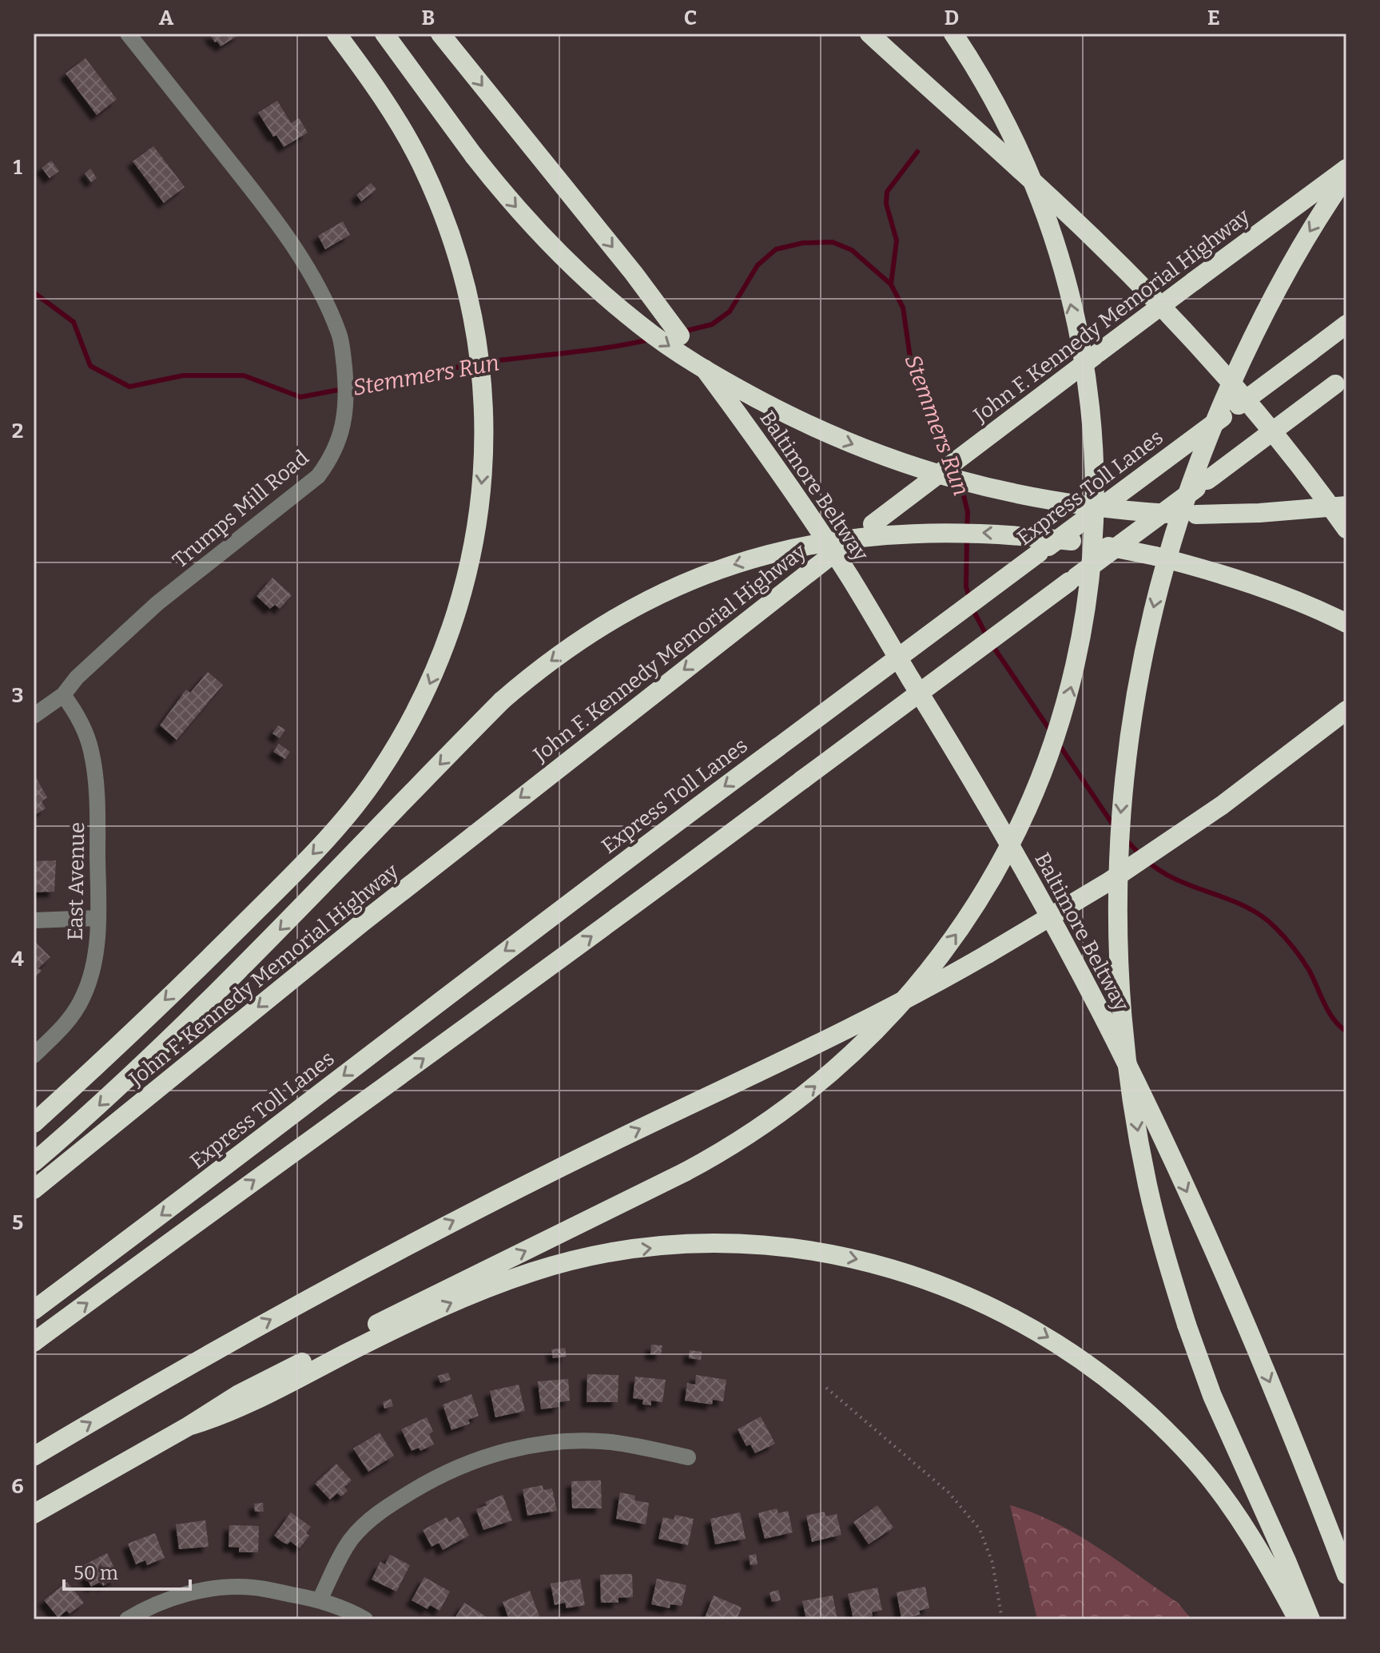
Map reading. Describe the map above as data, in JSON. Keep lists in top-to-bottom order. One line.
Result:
{"streets":{"highway":["John F. Kennedy Memorial Highway","Baltimore Beltway","Express Toll Lanes"],"street":["Trumps Mill Road","East Avenue"]},"crossings":[["Trumps Mill Road","East Avenue"]],"one_way":["Baltimore Beltway"],"water":["Stemmers Run"],"scale_bar":"50 m","grid":{"columns":["A","B","C","D","E"],"rows":["1","2","3","4","5","6"]}}
